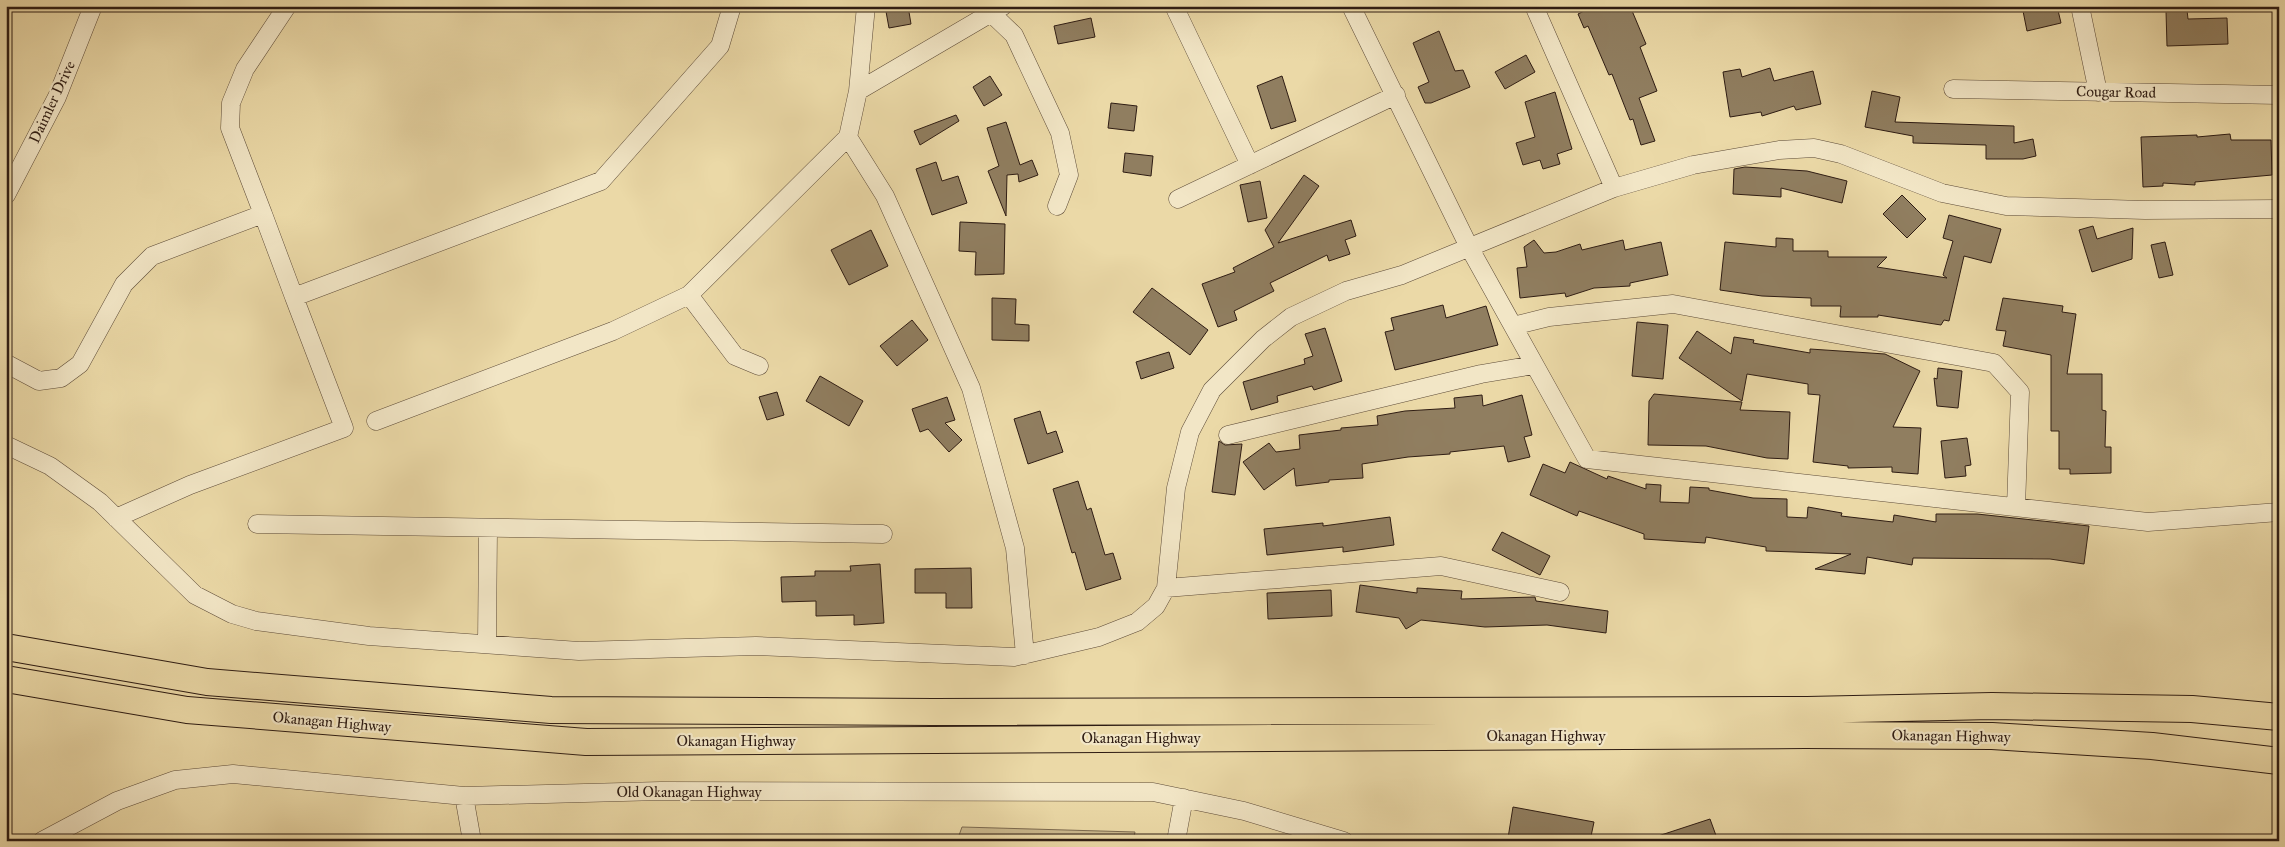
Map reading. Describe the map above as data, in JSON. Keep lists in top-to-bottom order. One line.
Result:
{"streets":{"highway":["Okanagan Highway"],"street":["Cougar Road","Daimler Drive","Old Okanagan Highway"]}}
